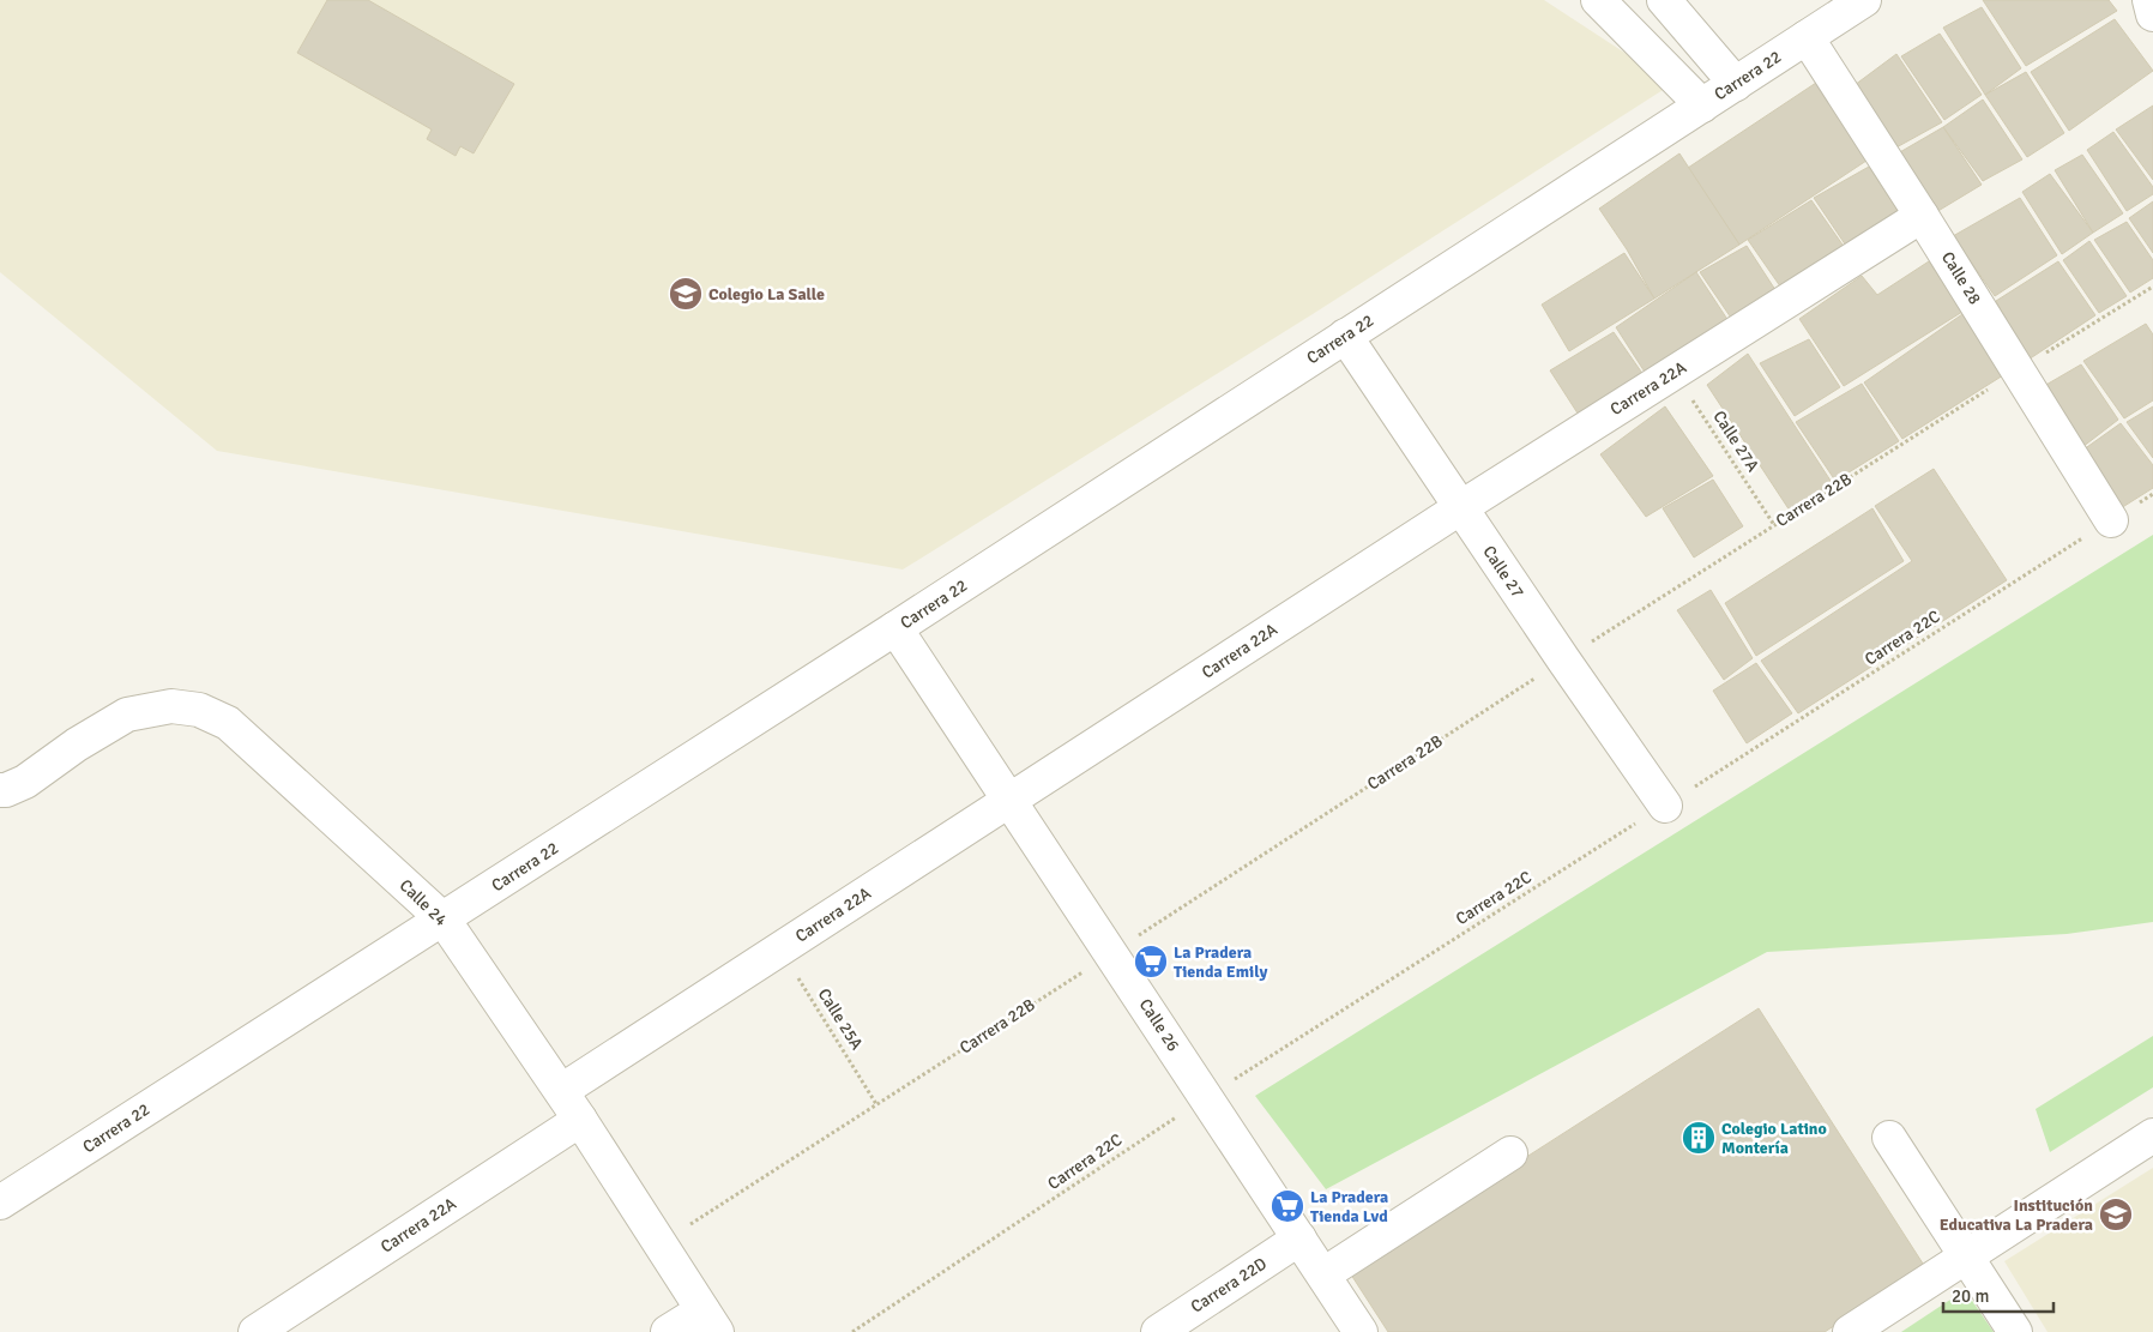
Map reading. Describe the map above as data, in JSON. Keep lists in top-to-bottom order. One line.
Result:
{"streets":{"street":["Carrera 22","Calle 28","Carrera 22A","Calle 27","Calle 24","Calle 26","Carrera 22D"],"path":["Calle 27A","Carrera 22B","Carrera 22C","Calle 25A"]},"crossings":[["Carrera 22","Calle 28"],["Carrera 22","Calle 27"],["Carrera 22","Calle 24"],["Carrera 22","Calle 26"],["Calle 28","Carrera 22A"],["Calle 28","Carrera 22B"],["Calle 28","Carrera 22C"],["Carrera 22A","Calle 27A"],["Carrera 22A","Calle 27"],["Carrera 22A","Calle 24"],["Carrera 22A","Calle 25A"],["Carrera 22A","Calle 26"],["Calle 27A","Carrera 22B"],["Carrera 22B","Calle 27"],["Carrera 22B","Calle 24"],["Carrera 22B","Calle 25A"],["Carrera 22B","Calle 26"],["Calle 27","Carrera 22C"],["Carrera 22C","Calle 26"],["Calle 26","Carrera 22D"]],"places":{"school or university":["Colegio La Salle","Institución Educativa La Pradera"],"supermarket":["La Pradera Tienda Emily","La Pradera Tienda Lvd"],"building":["Colegio Latino Montería"]},"scale_bar":"20 m"}
